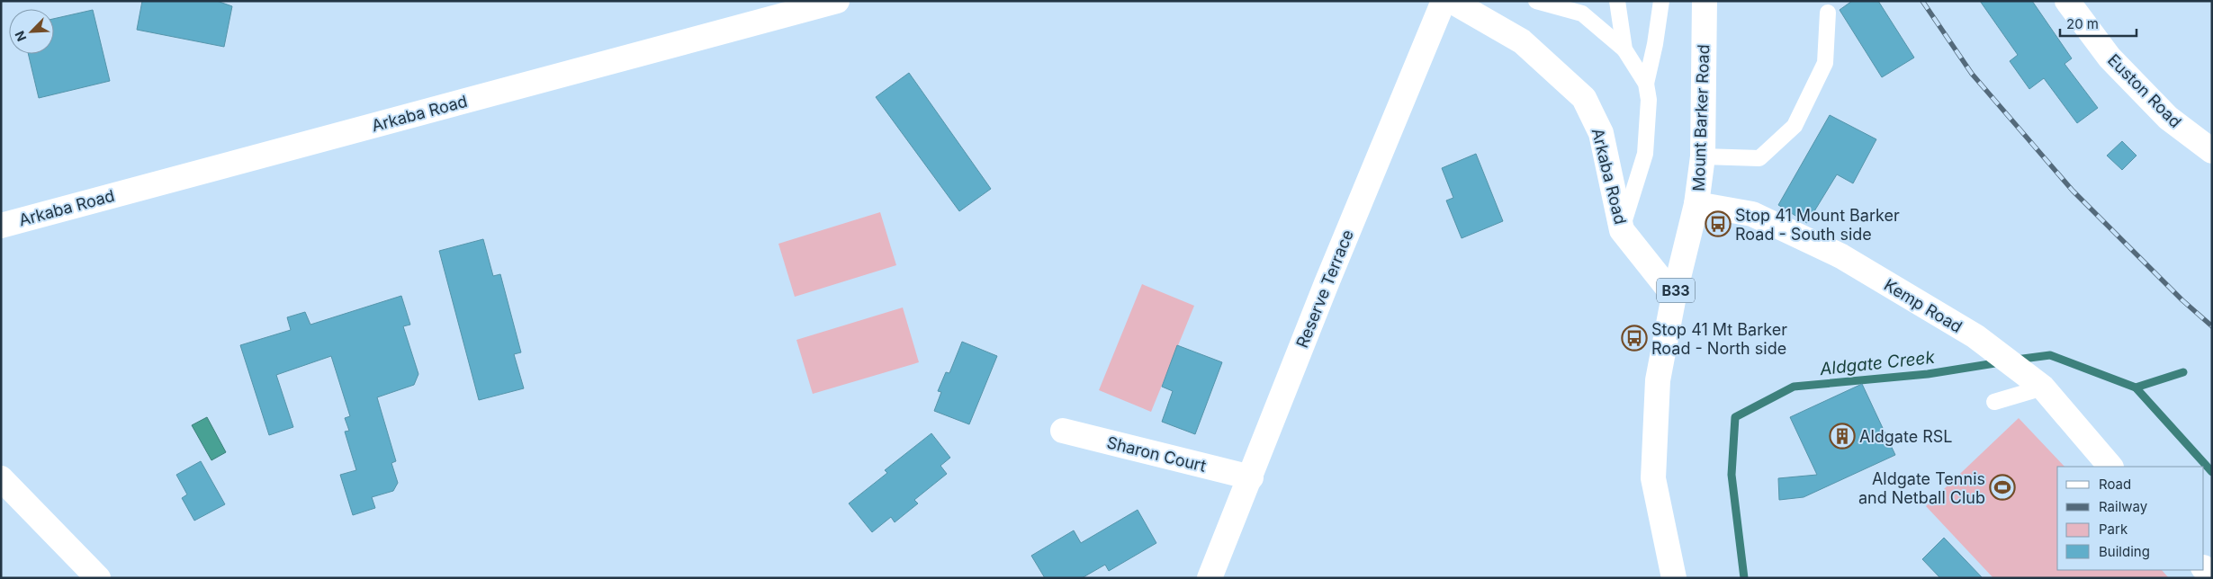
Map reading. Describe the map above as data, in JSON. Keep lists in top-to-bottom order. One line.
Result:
{"streets":{"street":["Euston Road","Arkaba Road","Mount Barker Road","Reserve Terrace","B33","Kemp Road","Sharon Court"]},"crossings":[["Arkaba Road","Mount Barker Road"],["Mount Barker Road","Kemp Road"],["Reserve Terrace","Sharon Court"]],"water":["Aldgate Creek"],"places":{"bus stop":["Stop 41 Mount Barker Road - South side","Stop 41 Mt Barker Road - North side"],"building":["Aldgate RSL"],"sports":["Aldgate Tennis and Netball Club"]},"legend":["Road","Railway","Park","Building"],"scale_bar":"20 m","north":"bottom left"}
